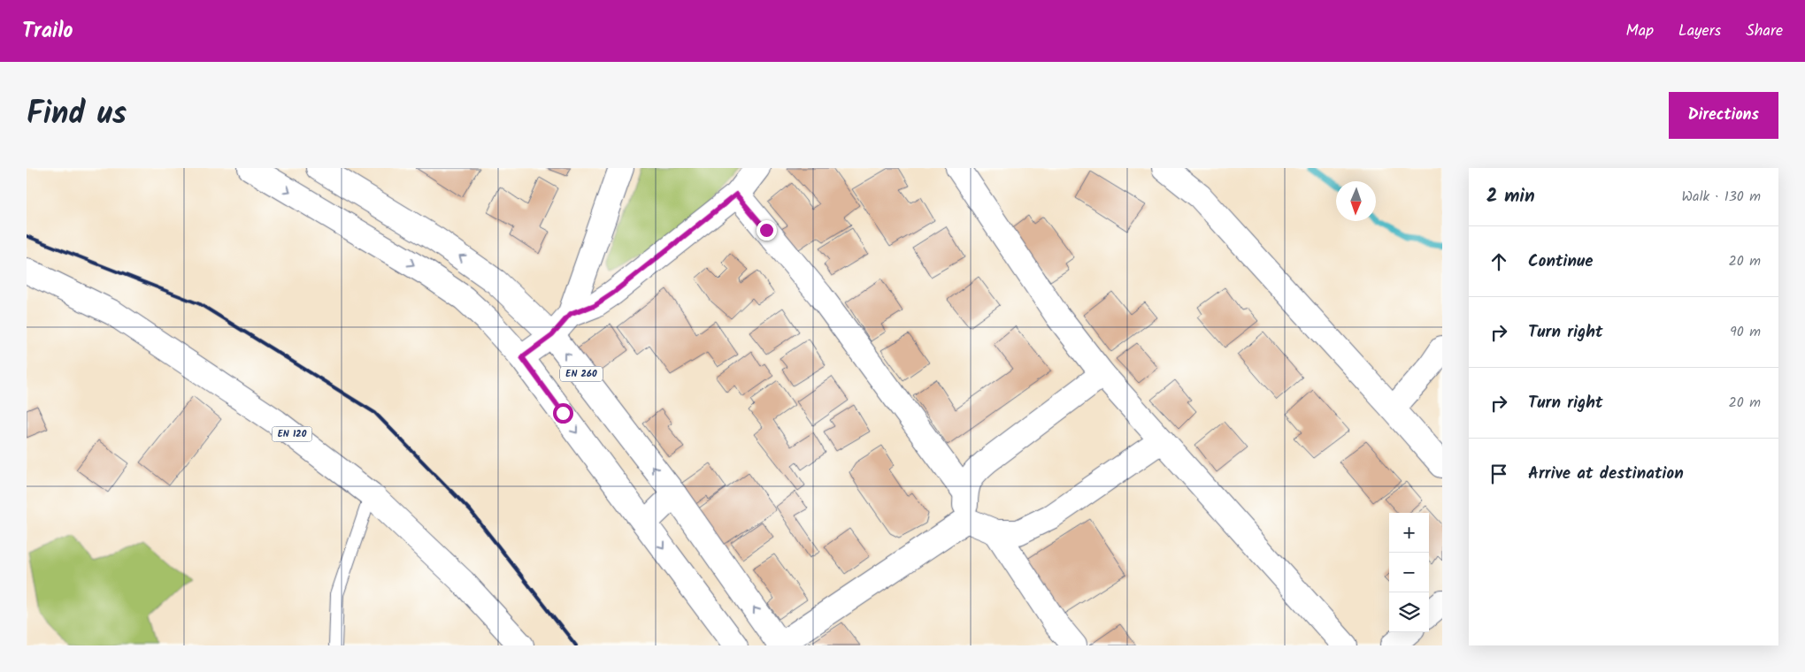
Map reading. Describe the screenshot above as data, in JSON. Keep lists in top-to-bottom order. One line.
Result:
{"streets":{"street":["EN 260","EN 120"]},"north":"bottom","page":{"header":"Trailo","nav":["Map","Layers","Share"],"title":"Find us","buttons":"Directions","heading":["2 min","Walk · 130 m"],"list":[["Continue","20 m"],["Turn right","90 m"],["Turn right","20 m"],"Arrive at destination"],"map_buttons":["+","−"]}}
